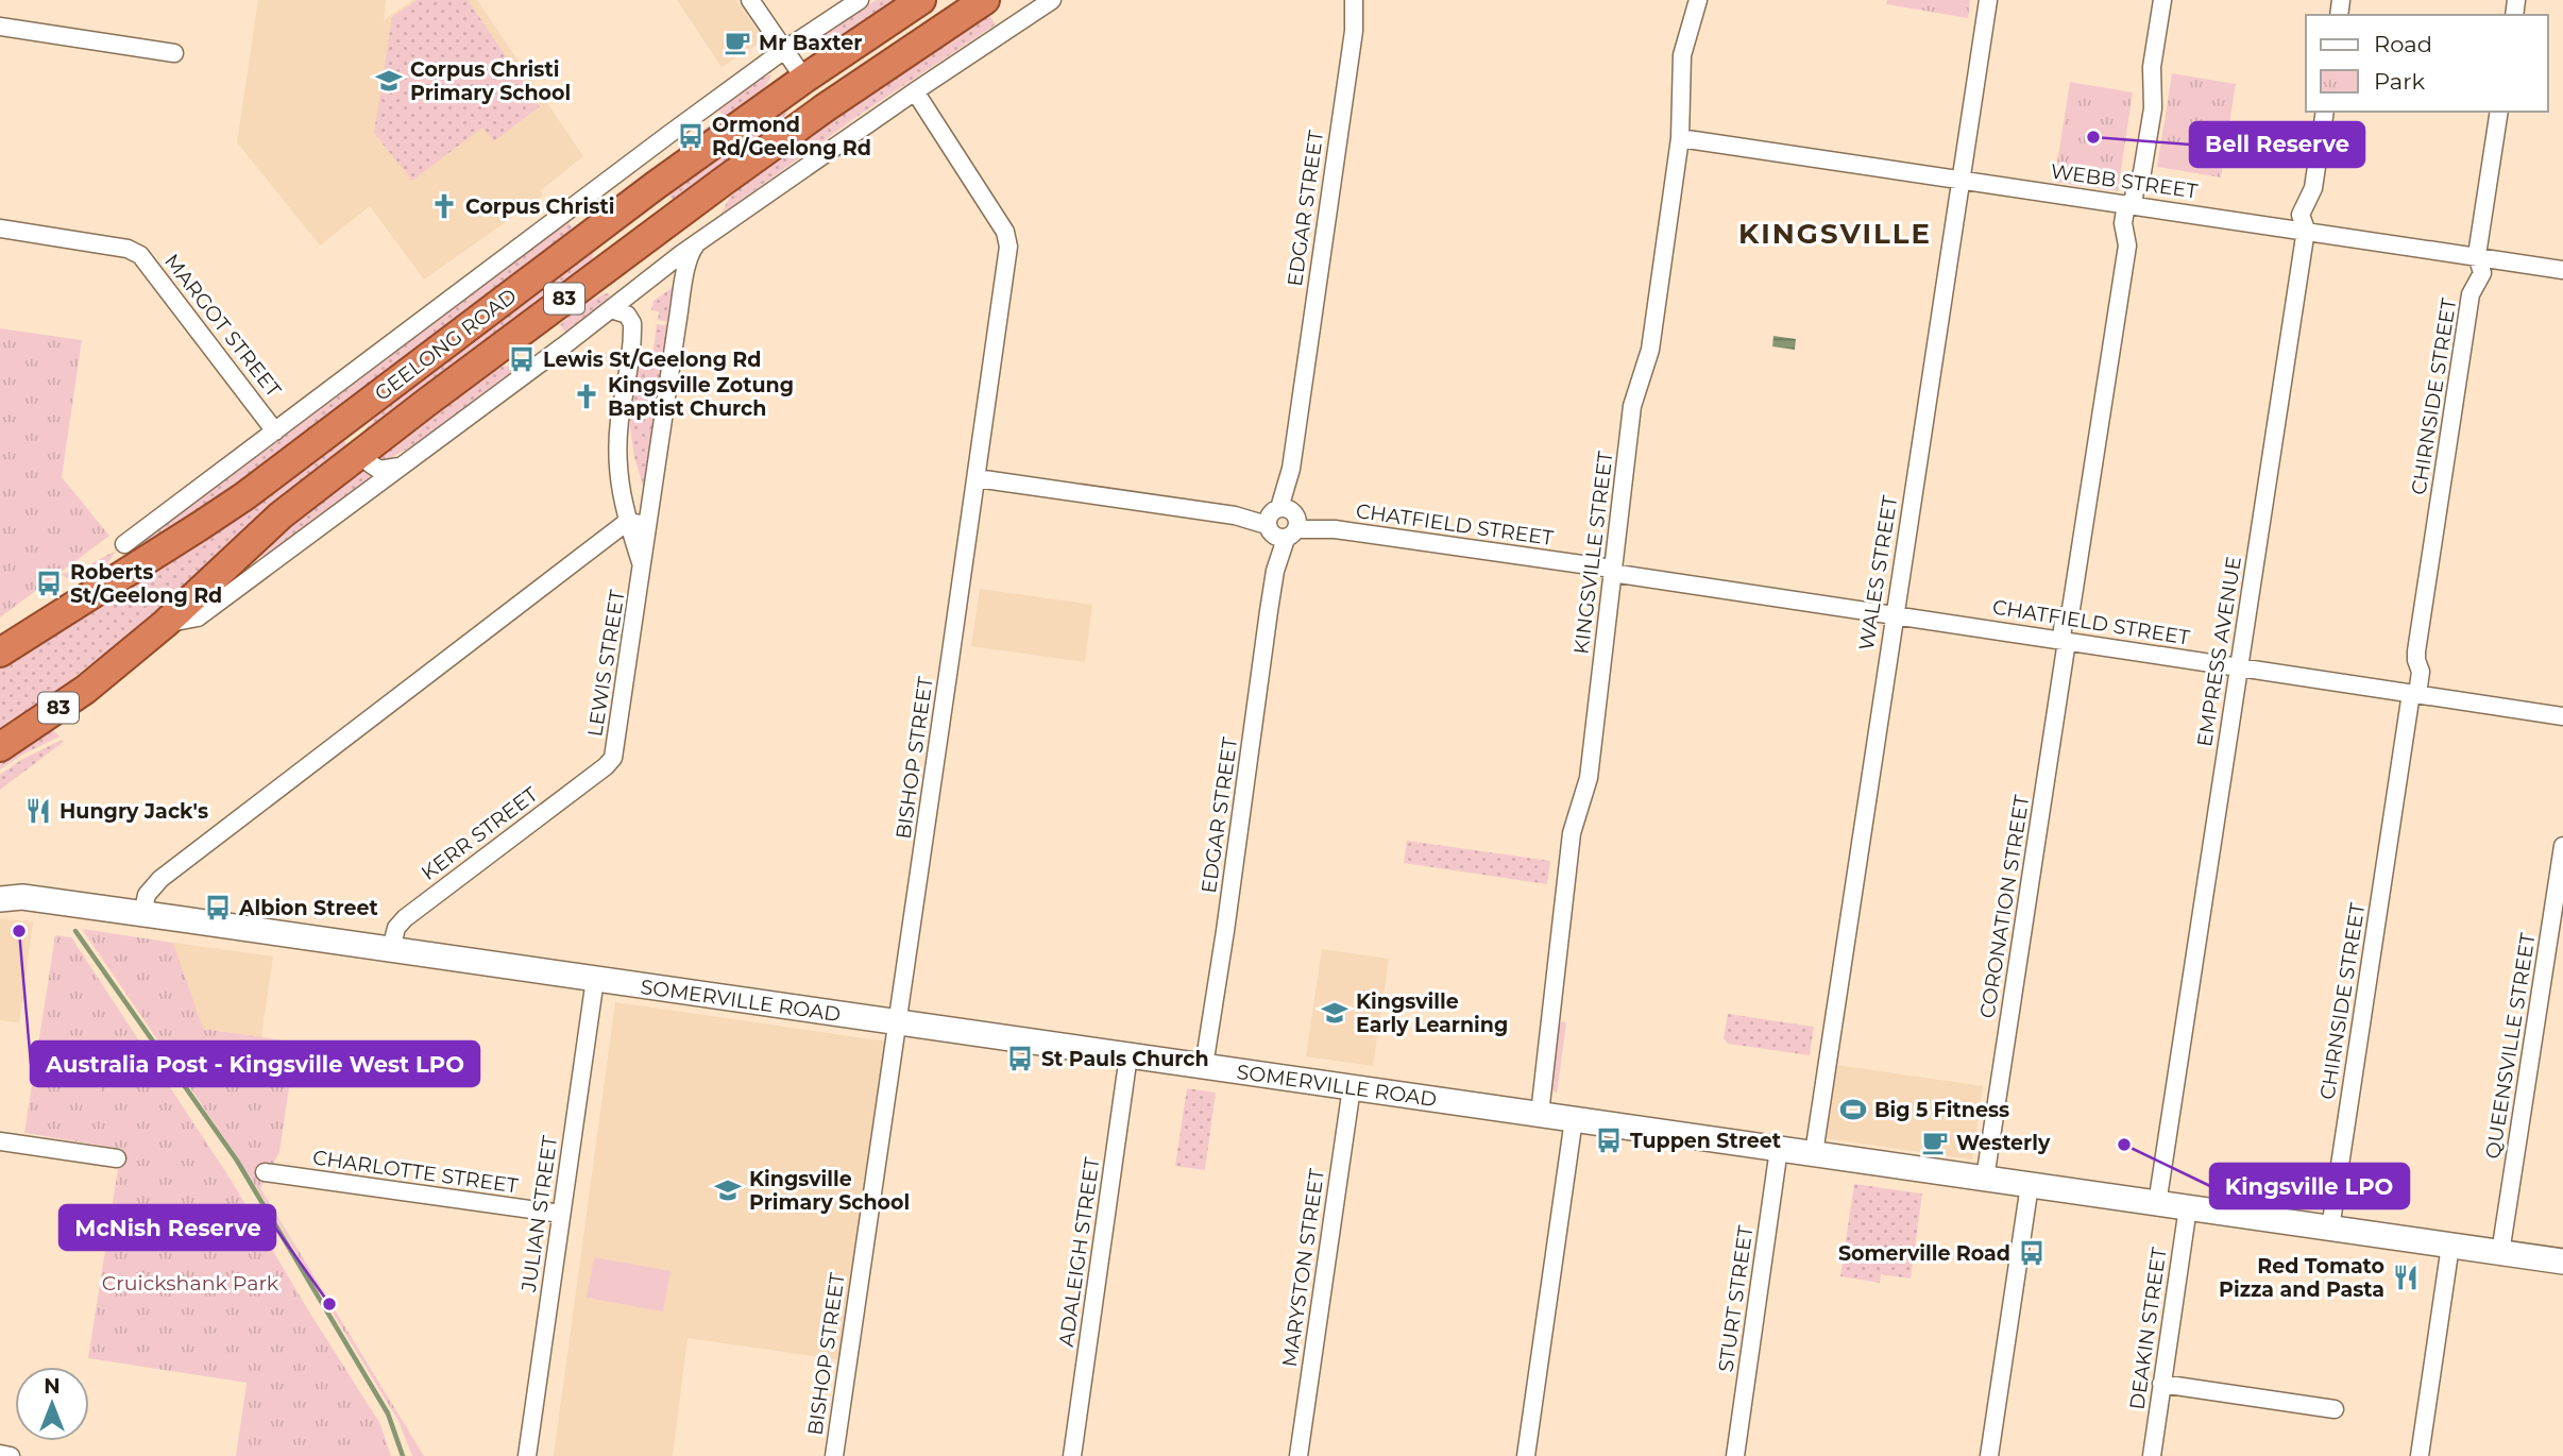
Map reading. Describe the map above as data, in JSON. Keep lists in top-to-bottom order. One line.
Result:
{"streets":{"highway":["83","GEELONG ROAD"],"main road":["SOMERVILLE ROAD"],"street":["WEBB STREET","EDGAR STREET","MARGOT STREET","CHIRNSIDE STREET","CHATFIELD STREET","KINGSVILLE STREET","WALES STREET","EMPRESS AVENUE","LEWIS STREET","BISHOP STREET","KERR STREET","CORONATION STREET","QUEENSVILLE STREET","CHARLOTTE STREET","JULIAN STREET","ADALEIGH STREET","MARYSTON STREET","STURT STREET","DEAKIN STREET"]},"crossings":[["WEBB STREET","CHIRNSIDE STREET"],["WEBB STREET","KINGSVILLE STREET"],["WEBB STREET","WALES STREET"],["WEBB STREET","EMPRESS AVENUE"],["WEBB STREET","CORONATION STREET"],["EDGAR STREET","CHATFIELD STREET"],["EDGAR STREET","SOMERVILLE ROAD"],["MARGOT STREET","GEELONG ROAD"],["GEELONG ROAD","LEWIS STREET"],["GEELONG ROAD","BISHOP STREET"],["CHIRNSIDE STREET","CHATFIELD STREET"],["CHIRNSIDE STREET","SOMERVILLE ROAD"],["CHATFIELD STREET","KINGSVILLE STREET"],["CHATFIELD STREET","WALES STREET"],["CHATFIELD STREET","EMPRESS AVENUE"],["CHATFIELD STREET","BISHOP STREET"],["CHATFIELD STREET","CORONATION STREET"],["KINGSVILLE STREET","SOMERVILLE ROAD"],["WALES STREET","SOMERVILLE ROAD"],["EMPRESS AVENUE","SOMERVILLE ROAD"],["LEWIS STREET","KERR STREET"],["BISHOP STREET","SOMERVILLE ROAD"],["KERR STREET","SOMERVILLE ROAD"],["CORONATION STREET","SOMERVILLE ROAD"],["SOMERVILLE ROAD","QUEENSVILLE STREET"],["SOMERVILLE ROAD","JULIAN STREET"],["SOMERVILLE ROAD","ADALEIGH STREET"],["SOMERVILLE ROAD","MARYSTON STREET"],["SOMERVILLE ROAD","STURT STREET"],["SOMERVILLE ROAD","DEAKIN STREET"],["CHARLOTTE STREET","JULIAN STREET"]],"districts":["KINGSVILLE"],"parks":["Cruickshank Park"],"places":{"cafe":["Mr Baxter","Westerly"],"school or university":["Corpus Christi Primary School","Kingsville Early Learning","Kingsville Primary School"],"bus stop":["Ormond Rd/Geelong Rd","Lewis St/Geelong Rd","Roberts St/Geelong Rd","Albion Street","St Pauls Church","Tuppen Street","Somerville Road"],"other":["Bell Reserve","Australia Post - Kingsville West LPO","Kingsville LPO","McNish Reserve"],"church":["Corpus Christi","Kingsville Zotung Baptist Church"],"restaurant":["Hungry Jack's","Red Tomato Pizza and Pasta"],"sports":["Big 5 Fitness"]},"legend":["Road","Park"],"north":"top"}
